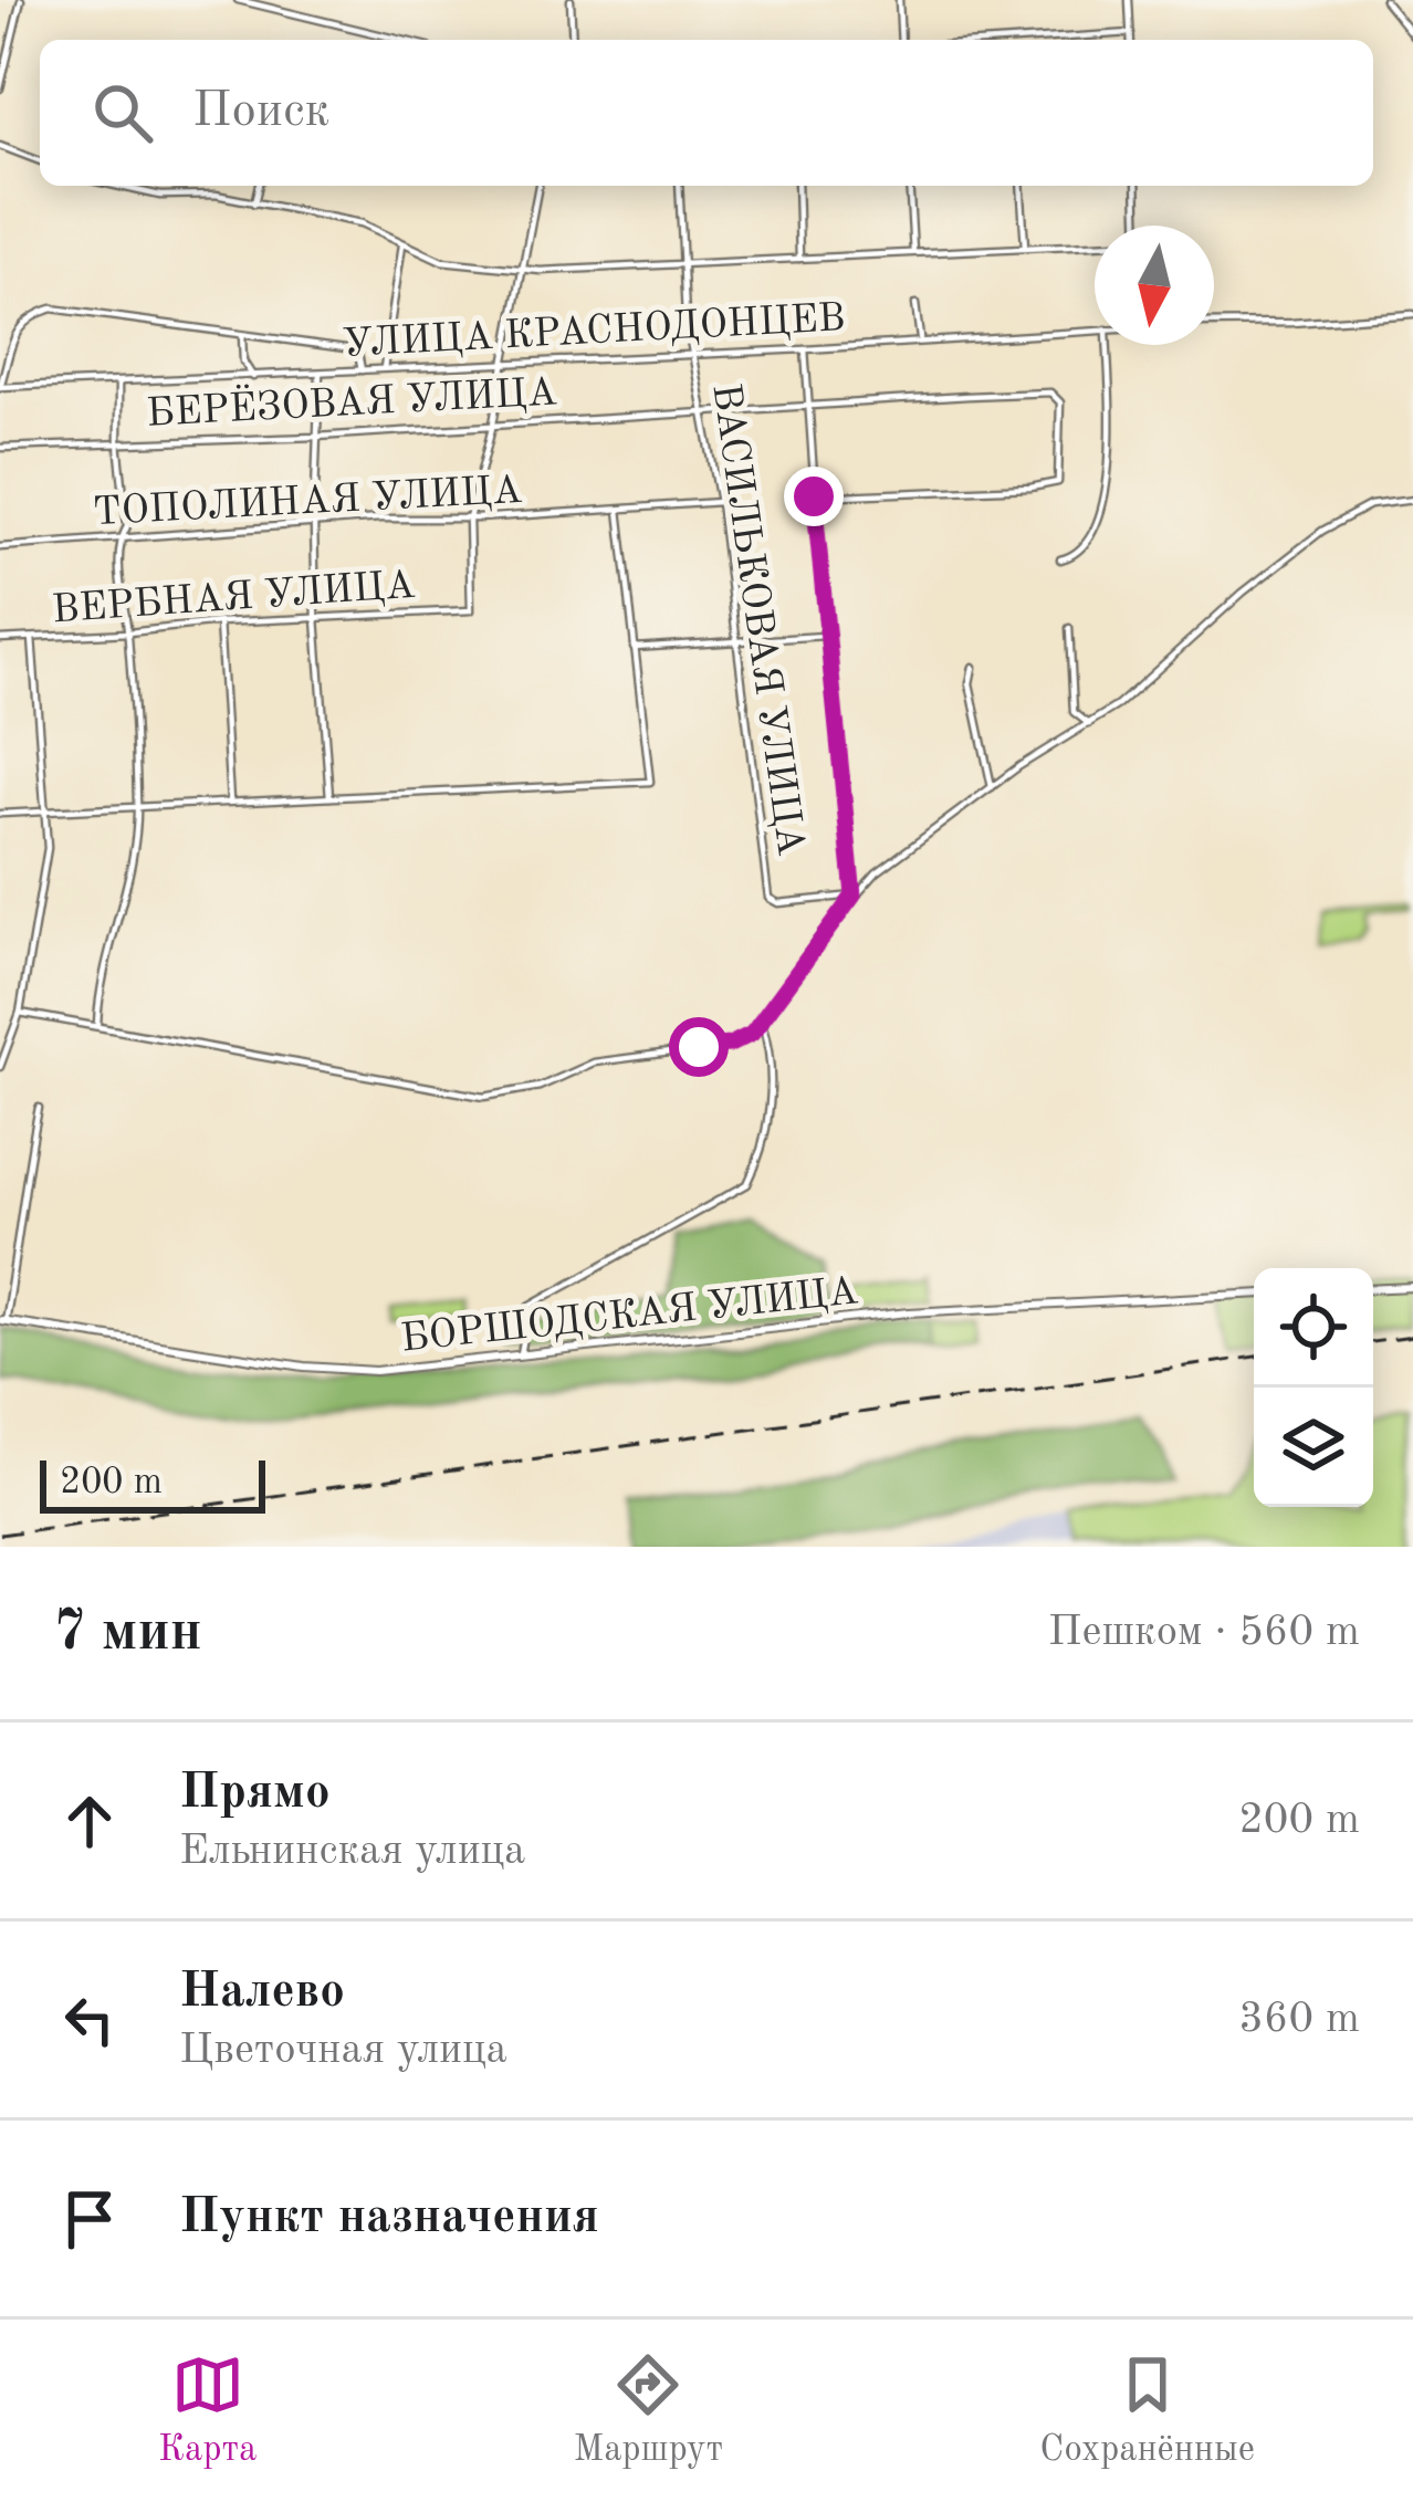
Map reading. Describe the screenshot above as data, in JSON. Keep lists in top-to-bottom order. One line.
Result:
{"streets":{"street":["УЛИЦА КРАСНОДОНЦЕВ","БЕРЁЗОВАЯ УЛИЦА","ТОПОЛИНАЯ УЛИЦА","ВЕРБНАЯ УЛИЦА","ВАСИЛЬКОВАЯ УЛИЦА","БОРШОДСКАЯ УЛИЦА"]},"crossings":[["УЛИЦА КРАСНОДОНЦЕВ","ВАСИЛЬКОВАЯ УЛИЦА"],["БЕРЁЗОВАЯ УЛИЦА","ВАСИЛЬКОВАЯ УЛИЦА"],["ТОПОЛИНАЯ УЛИЦА","ВЕРБНАЯ УЛИЦА"],["ТОПОЛИНАЯ УЛИЦА","ВАСИЛЬКОВАЯ УЛИЦА"]],"scale_bar":"200 m","north":"bottom","page":{"search":"Поиск","scale":"200 m","heading":["7 мин","Пешком · 560 m"],"list":[["Прямо","Ельнинская улица","200 m"],["Налево","Цветочная улица","360 m"],"Пункт назначения"],"nav":["Карта","Маршрут","Сохранённые"]}}
